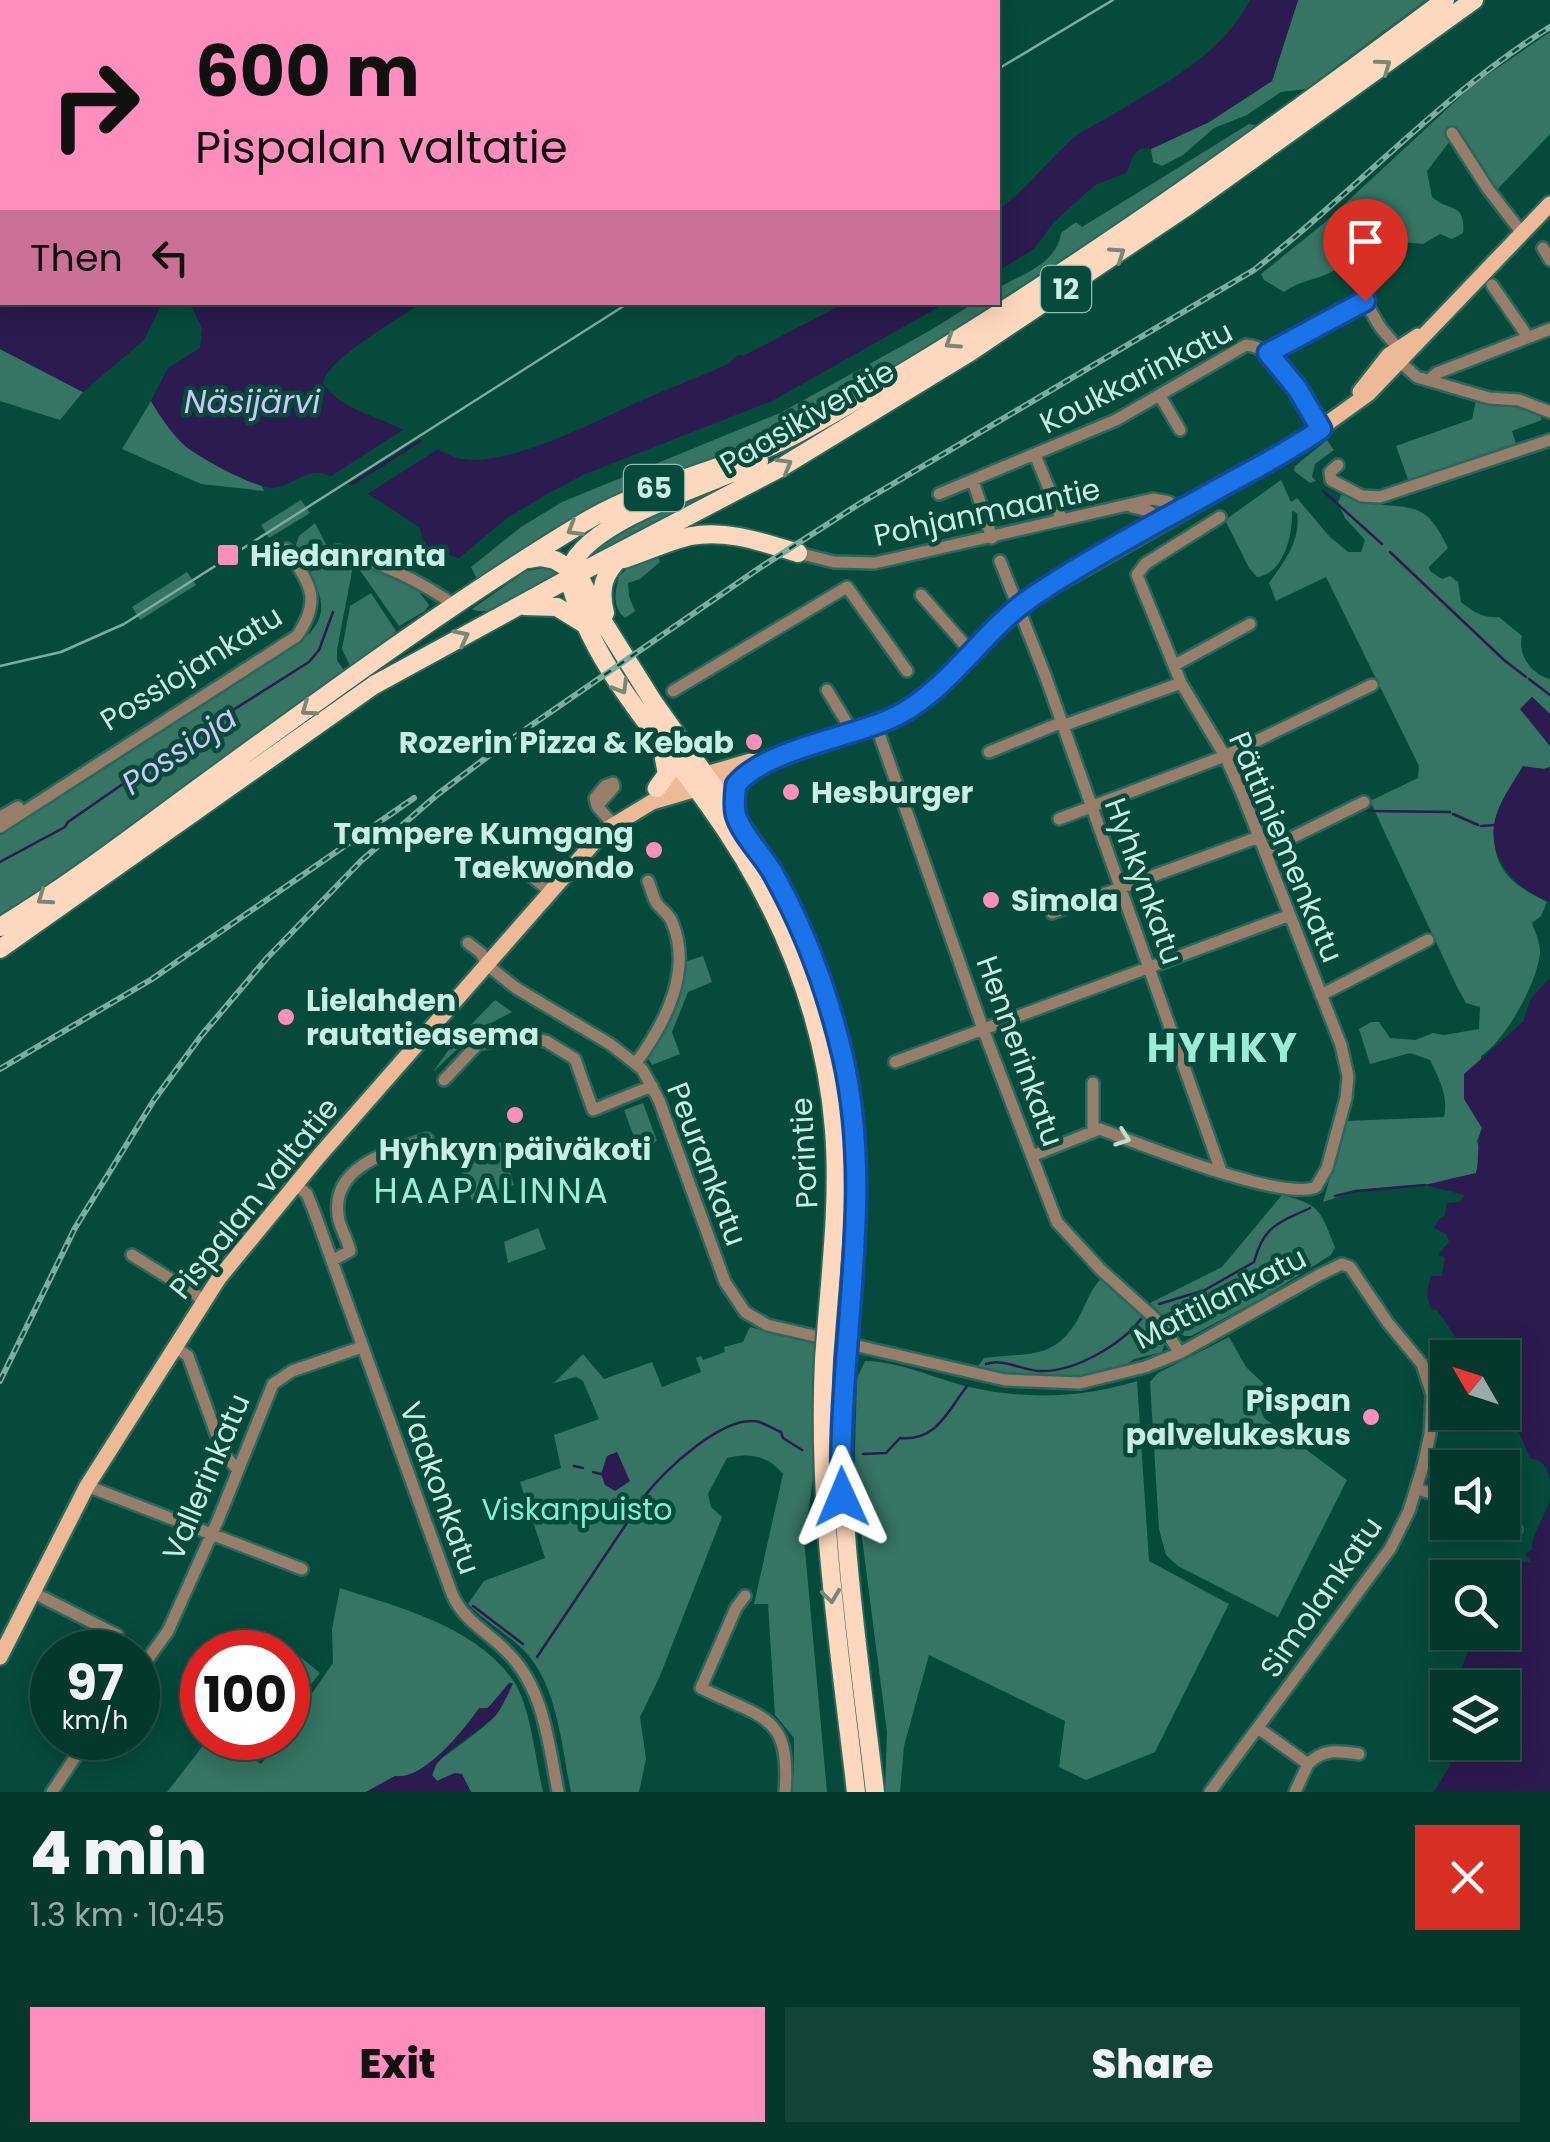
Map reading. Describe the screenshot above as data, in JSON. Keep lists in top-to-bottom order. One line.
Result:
{"streets":{"highway":["12","Paasikiventie","65","Porintie"],"main road":["Pispalan valtatie"],"street":["Koukkarinkatu","Pohjanmaantie","Possiojankatu","Pättiniemenkatu","Hyhkynkatu","Hennerinkatu","Peurankatu","Mattilankatu","Vallerinkatu","Vaakonkatu","Simolankatu"]},"crossings":[["12","Paasikiventie"],["12","Porintie"],["Koukkarinkatu","Pispalan valtatie"],["Pohjanmaantie","Pispalan valtatie"],["Pättiniemenkatu","Hyhkynkatu"],["Hyhkynkatu","Pispalan valtatie"],["Hennerinkatu","Pispalan valtatie"],["Hennerinkatu","Mattilankatu"],["Porintie","Pispalan valtatie"],["Peurankatu","Pispalan valtatie"],["Peurankatu","Mattilankatu"],["Pispalan valtatie","Vaakonkatu"],["Mattilankatu","Simolankatu"],["Vallerinkatu","Vaakonkatu"]],"districts":["HYHKY","HAAPALINNA"],"water":["Näsijärvi","Possioja"],"parks":["Viskanpuisto"],"places":{"transit":["Hiedanranta"],"other":["Rozerin Pizza & Kebab","Hesburger","Tampere Kumgang Taekwondo","Simola","Lielahden rautatieasema","Hyhkyn päiväkoti","Pispan palvelukeskus"]},"north":"top left","page":{"turn":["600 m","Pispalan valtatie"],"then":"Then","speed":"97 km/h","limit":"100","heading":["4 min","1.3 km · 10:45"],"buttons":["Exit","Share"]}}
